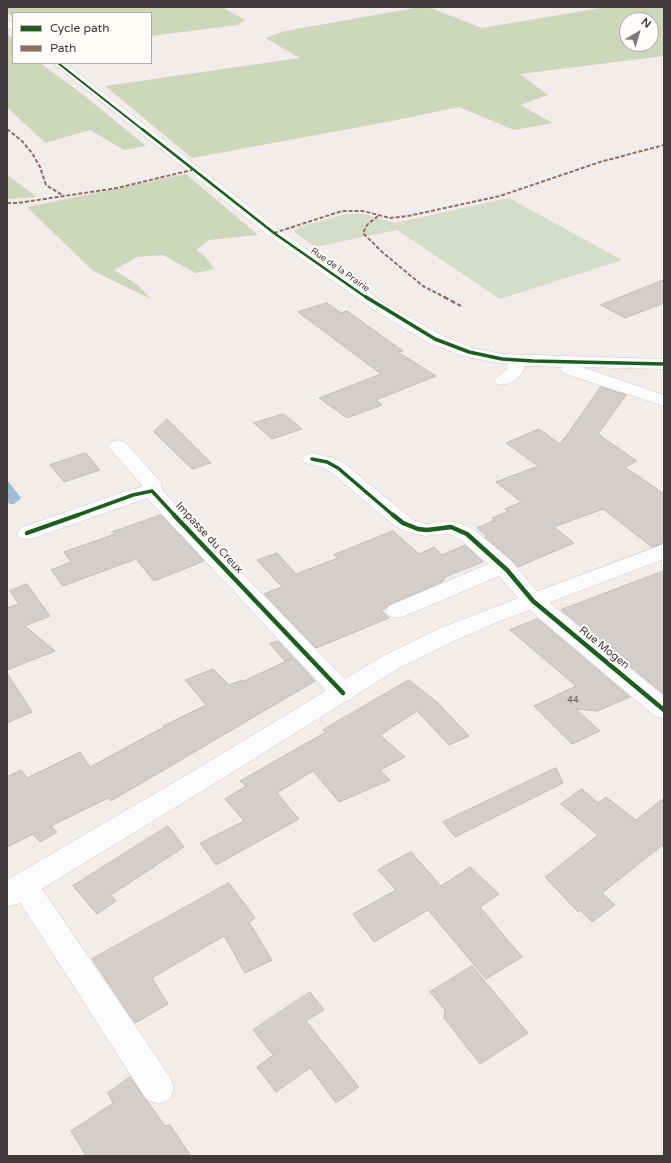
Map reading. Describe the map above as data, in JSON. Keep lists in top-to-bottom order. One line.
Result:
{"streets":{"street":["Rue de la Prairie","Impasse du Creux","Rue Mogen"]},"house_numbers":["44"],"legend":["Cycle path","Path"],"north":"top right"}
